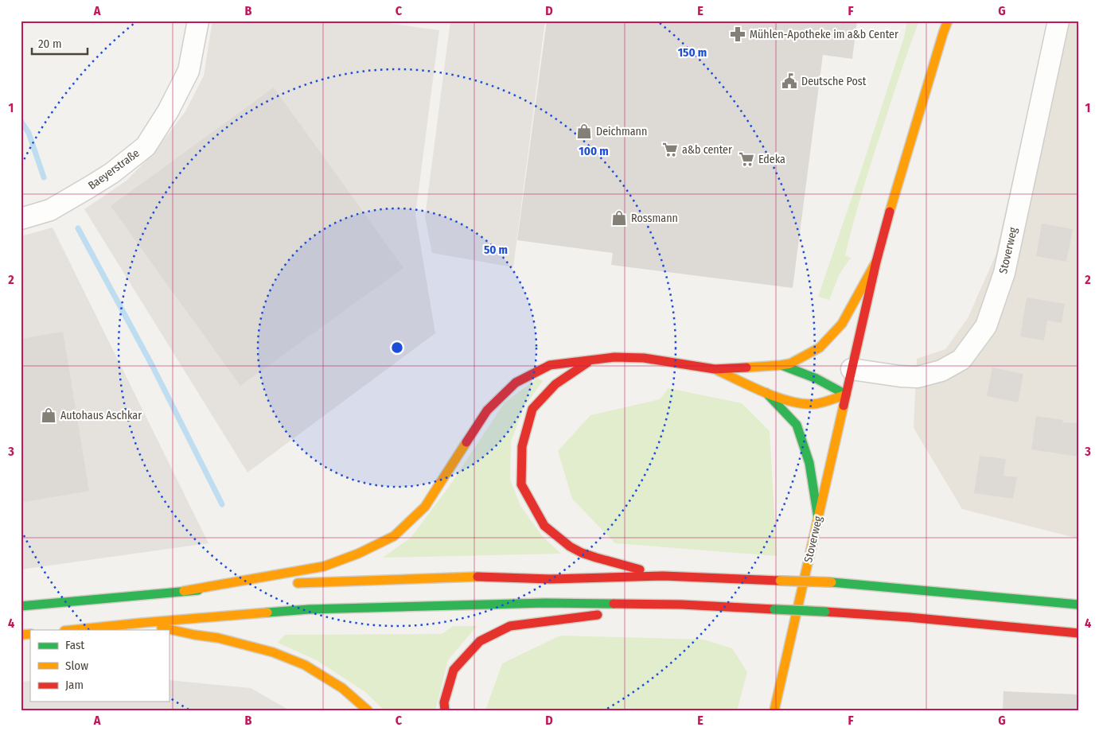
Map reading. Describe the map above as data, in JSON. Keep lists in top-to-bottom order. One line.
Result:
{"streets":{"main road":["Stoverweg"],"street":["Baeyerstraße"]},"places":{"pharmacy":["Mühlen-Apotheke im a&b Center"],"public building":["Deutsche Post"],"shop":["Deichmann","Rossmann","Autohaus Aschkar"],"supermarket":["a&b center","Edeka"]},"legend":["Fast","Slow","Jam"],"scale_bar":"20 m","grid":{"columns":["A","B","C","D","E","F","G"],"rows":["1","2","3","4"]},"rings":["150 m","100 m","50 m"]}
